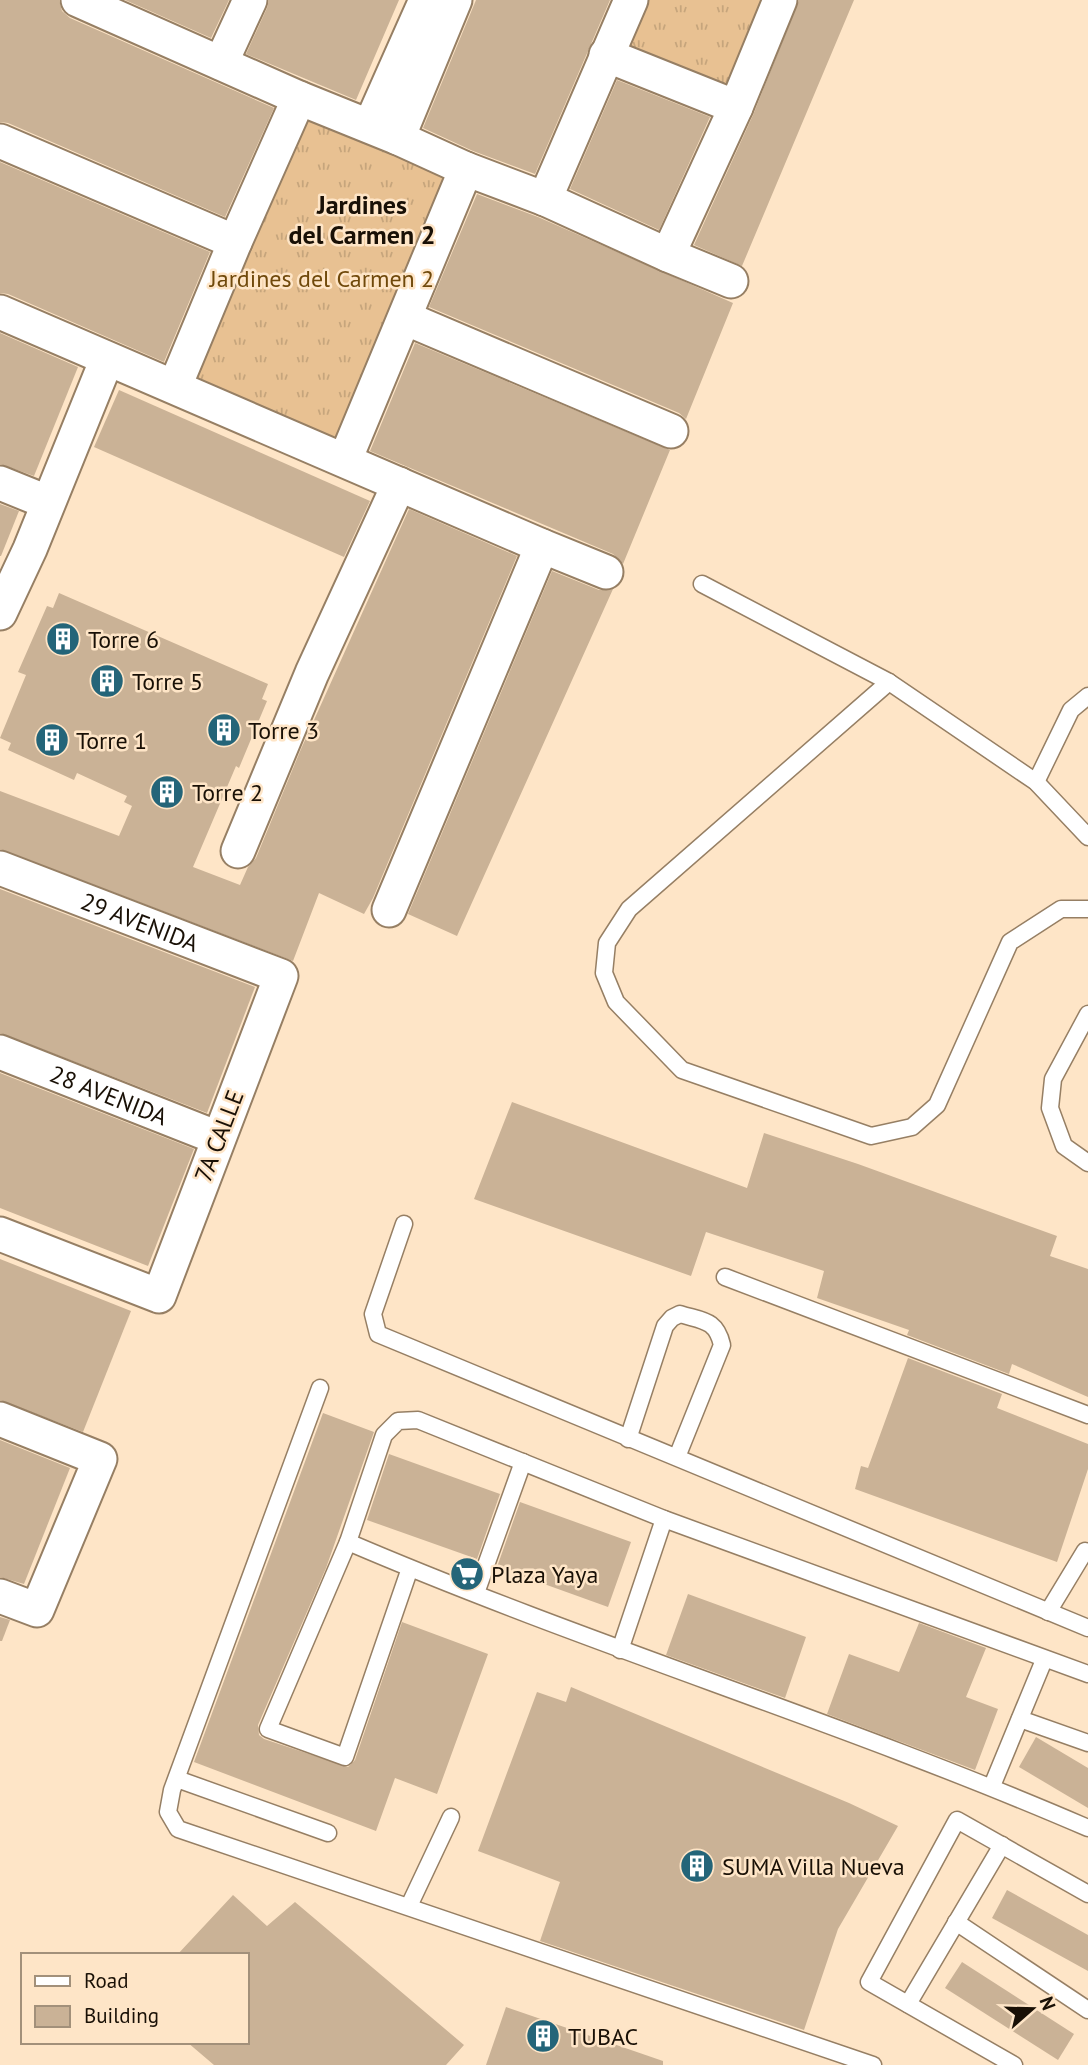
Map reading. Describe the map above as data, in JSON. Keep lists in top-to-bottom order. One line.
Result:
{"streets":{"street":["29 AVENIDA","28 AVENIDA","7A CALLE"]},"crossings":[["29 AVENIDA","7A CALLE"],["28 AVENIDA","7A CALLE"]],"districts":["Jardines del Carmen 2"],"parks":["Jardines del Carmen 2"],"places":{"building":["Torre 6","Torre 5","Torre 3","Torre 1","Torre 2","SUMA Villa Nueva","TUBAC"],"supermarket":["Plaza Yaya"]},"legend":["Road","Building"],"north":"right"}
